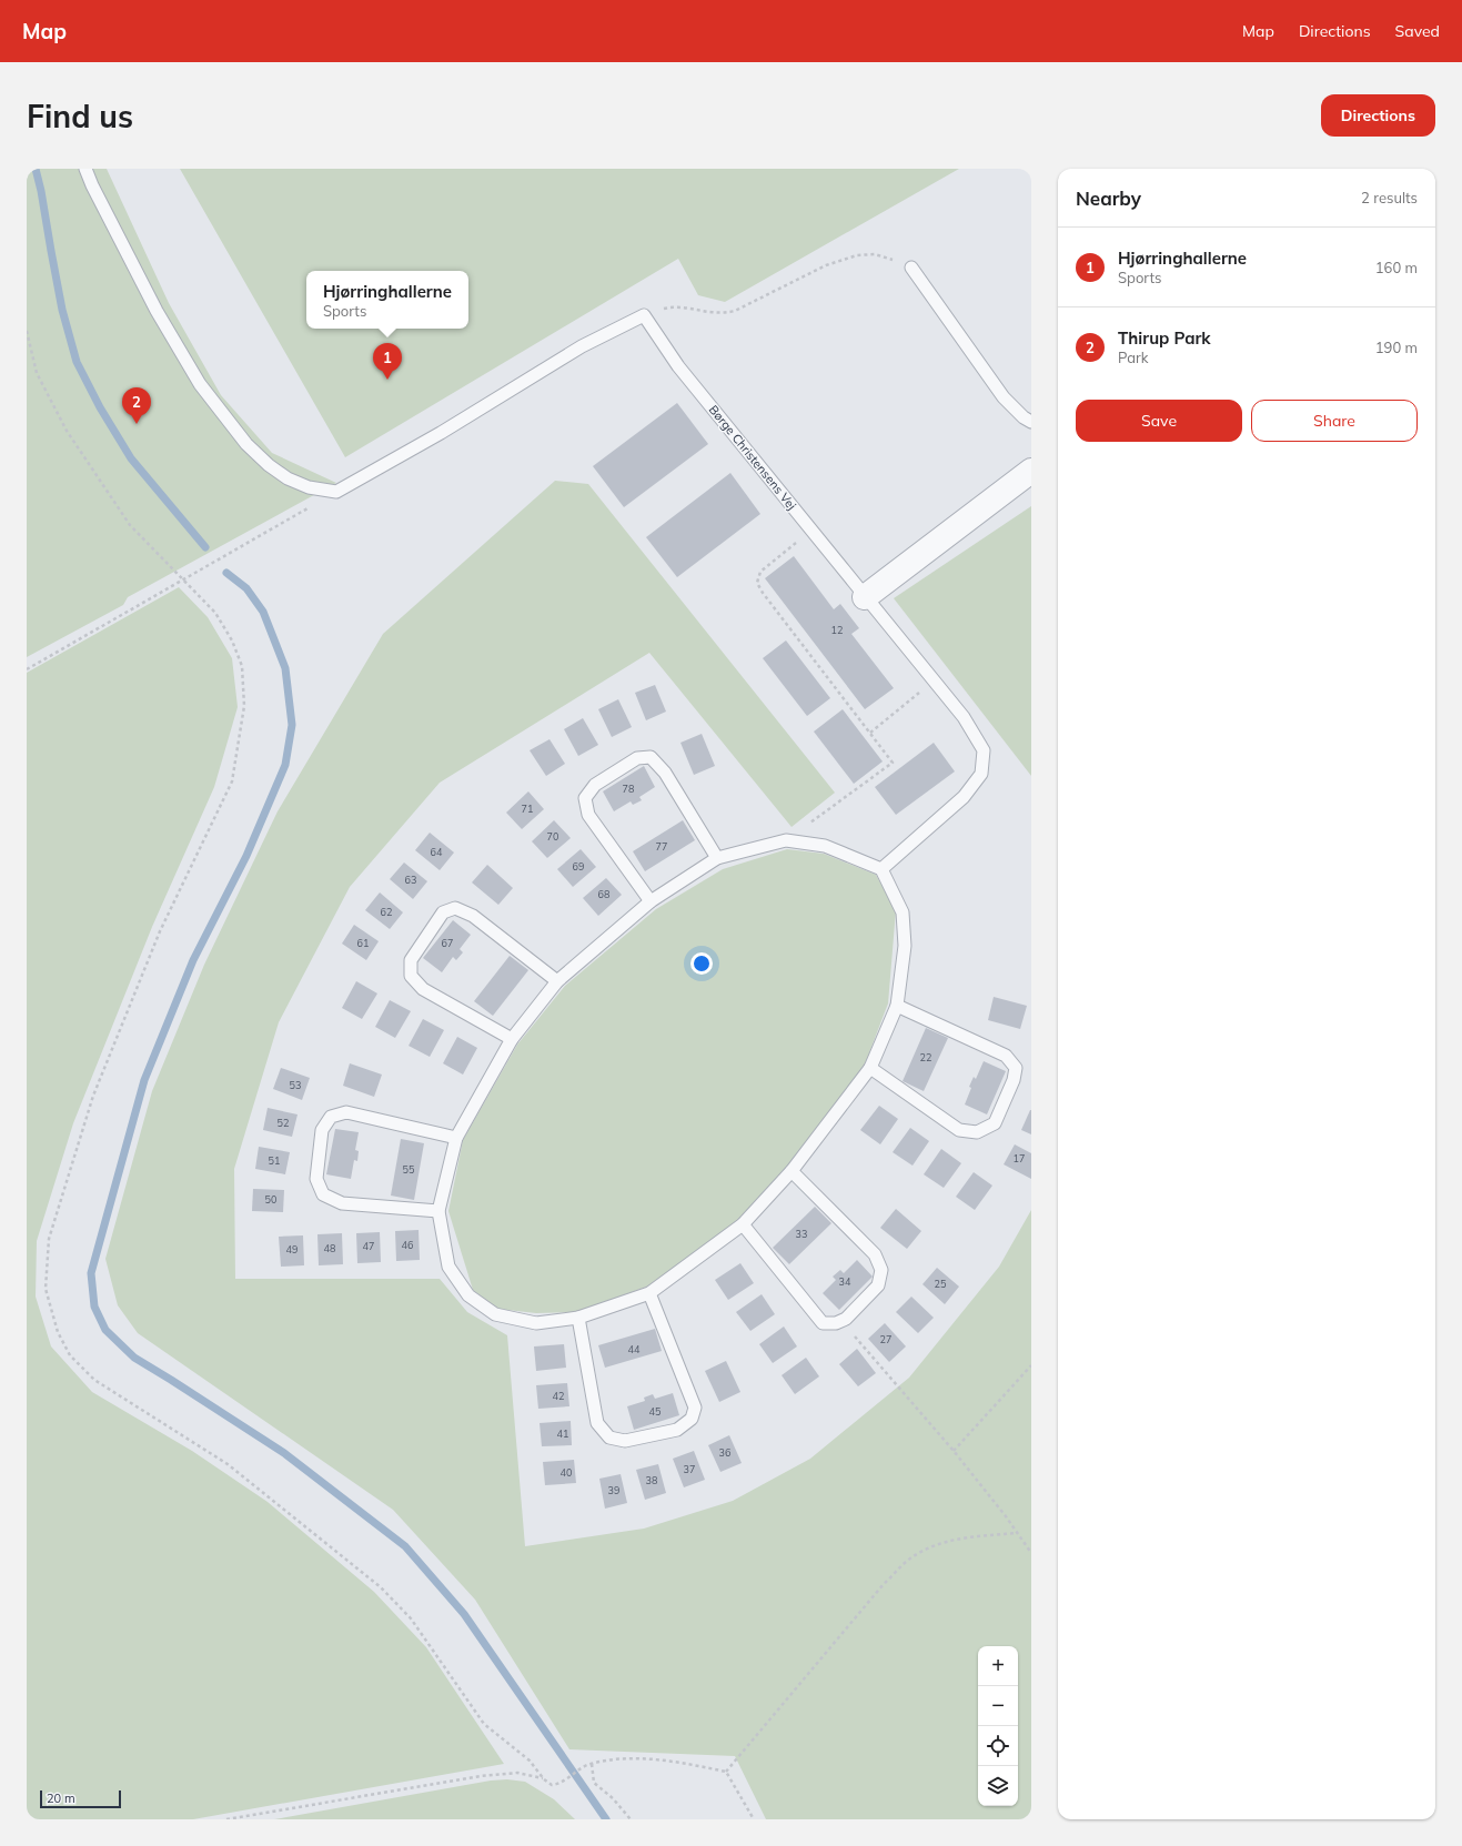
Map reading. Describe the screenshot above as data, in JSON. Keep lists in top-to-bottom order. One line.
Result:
{"streets":{"lane":["Børge Christensens Vej"]},"house_numbers":["12","78","71","70","77","64","69","63","68","62","61","67","22","53","52","17","51","55","50","33","46","47","48","49","34","25","27","44","42","45","41","36","37","40","38","39"],"scale_bar":"20 m","page":{"header":"Map","nav":["Map","Directions","Saved"],"buttons":["Directions",["Save","Share"]],"title":"Find us","heading":["Nearby","2 results"],"list":[{"mark":"1","name":"Hjørringhallerne","note":"Sports","value":"160 m"},{"mark":"2","name":"Thirup Park","note":"Park","value":"190 m"}],"popup":["Hjørringhallerne","Sports"],"pins":["1","2"],"map_buttons":["+","−"],"scale":"20 m"}}
